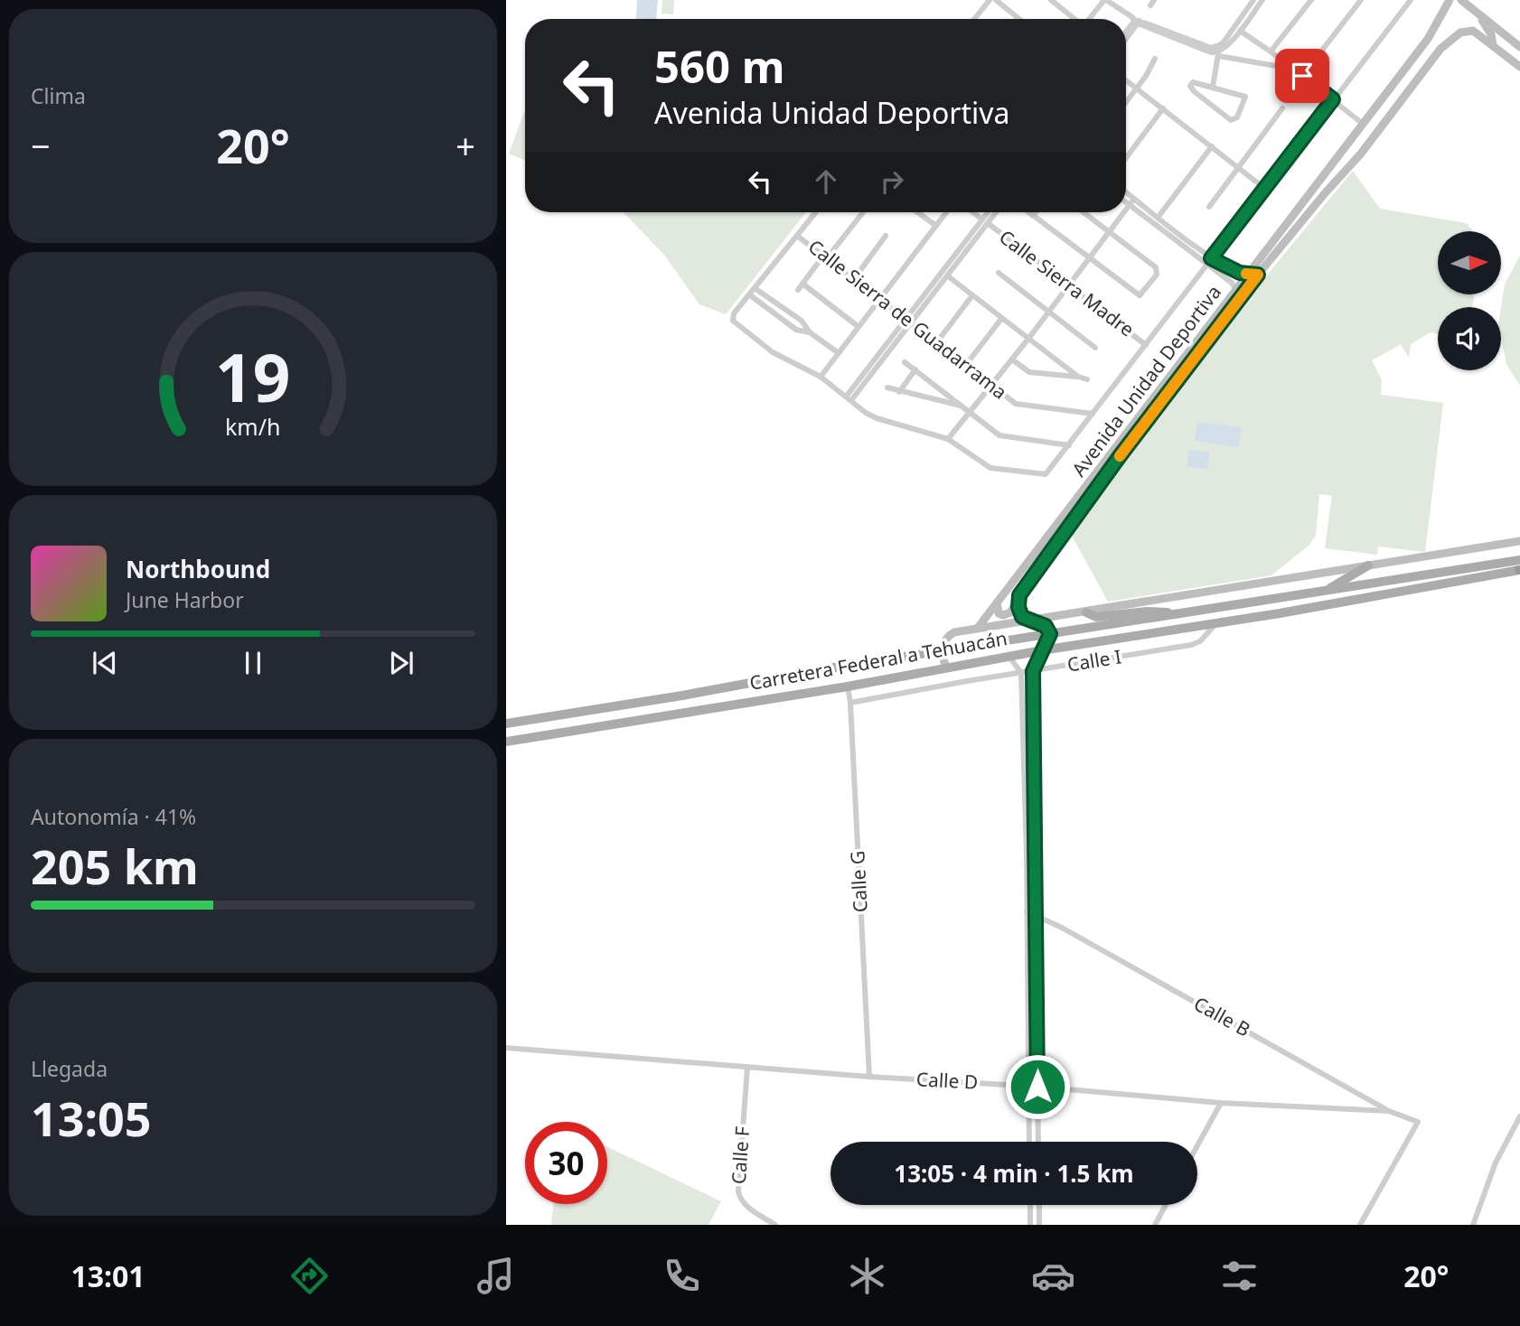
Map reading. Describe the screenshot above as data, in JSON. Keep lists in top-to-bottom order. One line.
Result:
{"streets":{"main road":["Carretera Federal a Tehuacán"],"street":["Calle Sierra Madre","Calle Sierra de Guadarrama","Avenida Unidad Deportiva","Calle I","Calle G","Calle B","Calle D","Calle F"]},"crossings":[["Carretera Federal a Tehuacán","Calle I"],["Carretera Federal a Tehuacán","Calle G"],["Calle I","Calle G"],["Calle G","Calle D"],["Calle B","Calle D"],["Calle D","Calle F"]],"north":"right","page":{"tile":["Clima",["Autonomía · 41%","205 km"],["Llegada","13:05"]],"turn":["560 m","Avenida Unidad Deportiva"],"heat":["−","20°","+"],"song":["Northbound","June Harbor"],"limit":"30","trip":"13:05 · 4 min · 1.5 km","tabs":["13:01","20°"],"gauge":["19","km/h"]}}
